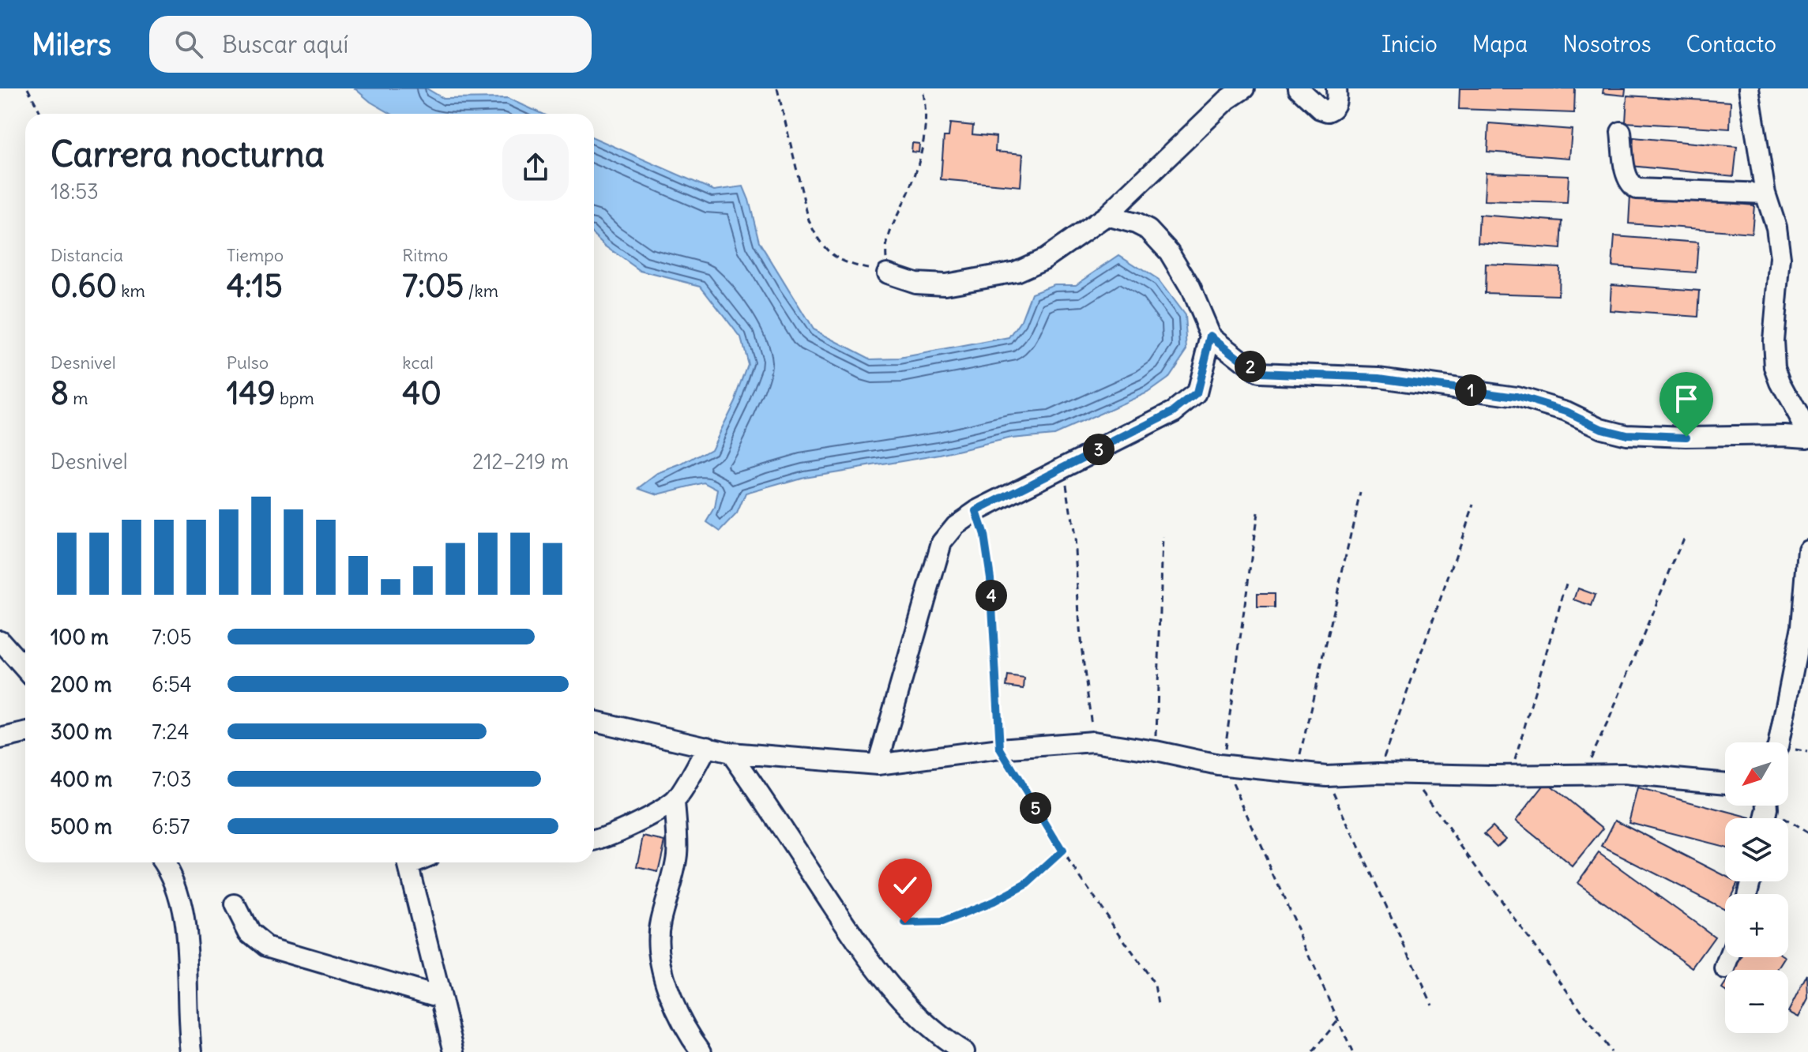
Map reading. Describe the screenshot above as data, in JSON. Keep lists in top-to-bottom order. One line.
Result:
{"north":"bottom left","page":{"header":"Milers","search":"Buscar aquí","nav":["Inicio","Mapa","Nosotros","Contacto"],"heading":["Carrera nocturna","18:53"],"stats":[["Distancia","0.60 km"],["Tiempo","4:15"],["Ritmo","7:05 /km"],["Desnivel","8 m"],["Pulso","149 bpm"],["kcal","40"]],"pins":["2","1","3","4","5"],"chart":["Desnivel","212–219 m"],"list":[{"name":"100 m","note":"7:05"},{"name":"200 m","note":"6:54"},{"name":"300 m","note":"7:24"},{"name":"400 m","note":"7:03"},{"name":"500 m","note":"6:57"}],"map_buttons":["+","−"]}}
